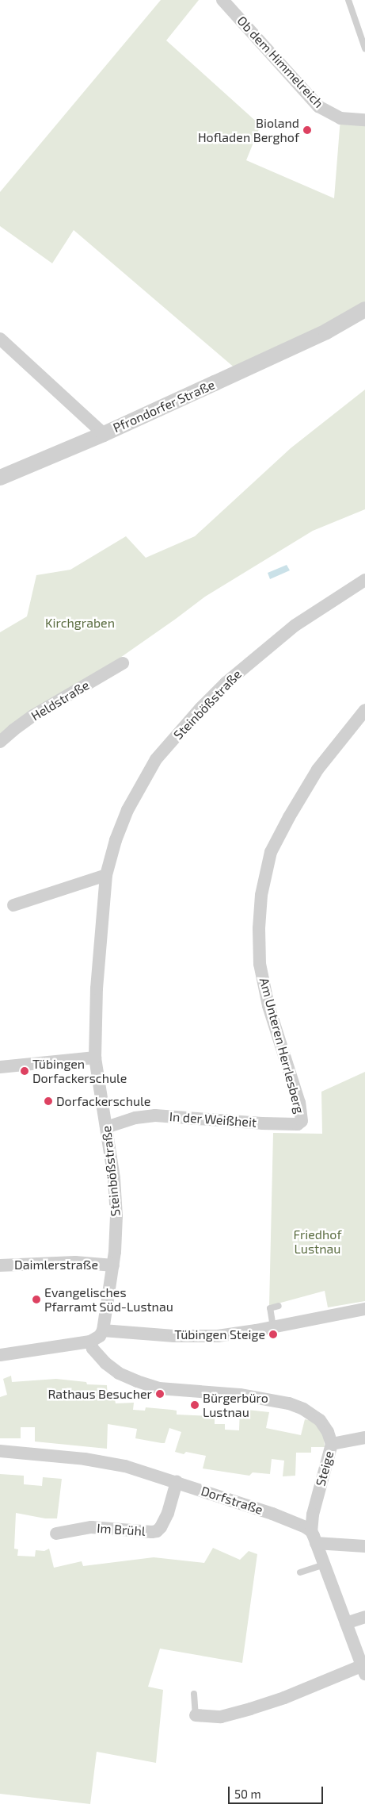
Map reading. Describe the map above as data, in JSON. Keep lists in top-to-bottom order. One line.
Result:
{"streets":{"street":["Ob dem Himmelreich","Pfrondorfer Straße","Heldstraße","Steinbößstraße","Am Unteren Herrlesberg","In der Weißheit","Daimlerstraße","Steige","Dorfstraße","Im Brühl"]},"crossings":[["Steinbößstraße","In der Weißheit"],["Steinbößstraße","Daimlerstraße"],["Am Unteren Herrlesberg","In der Weißheit"],["Steige","Dorfstraße"],["Dorfstraße","Im Brühl"]],"parks":["Kirchgraben","Friedhof Lustnau"],"places":["Bioland Hofladen Berghof","Tübingen Dorfackerschule","Dorfackerschule","Evangelisches Pfarramt Süd-Lustnau","Tübingen Steige","Rathaus Besucher","Bürgerbüro Lustnau"],"scale_bar":"50 m"}
